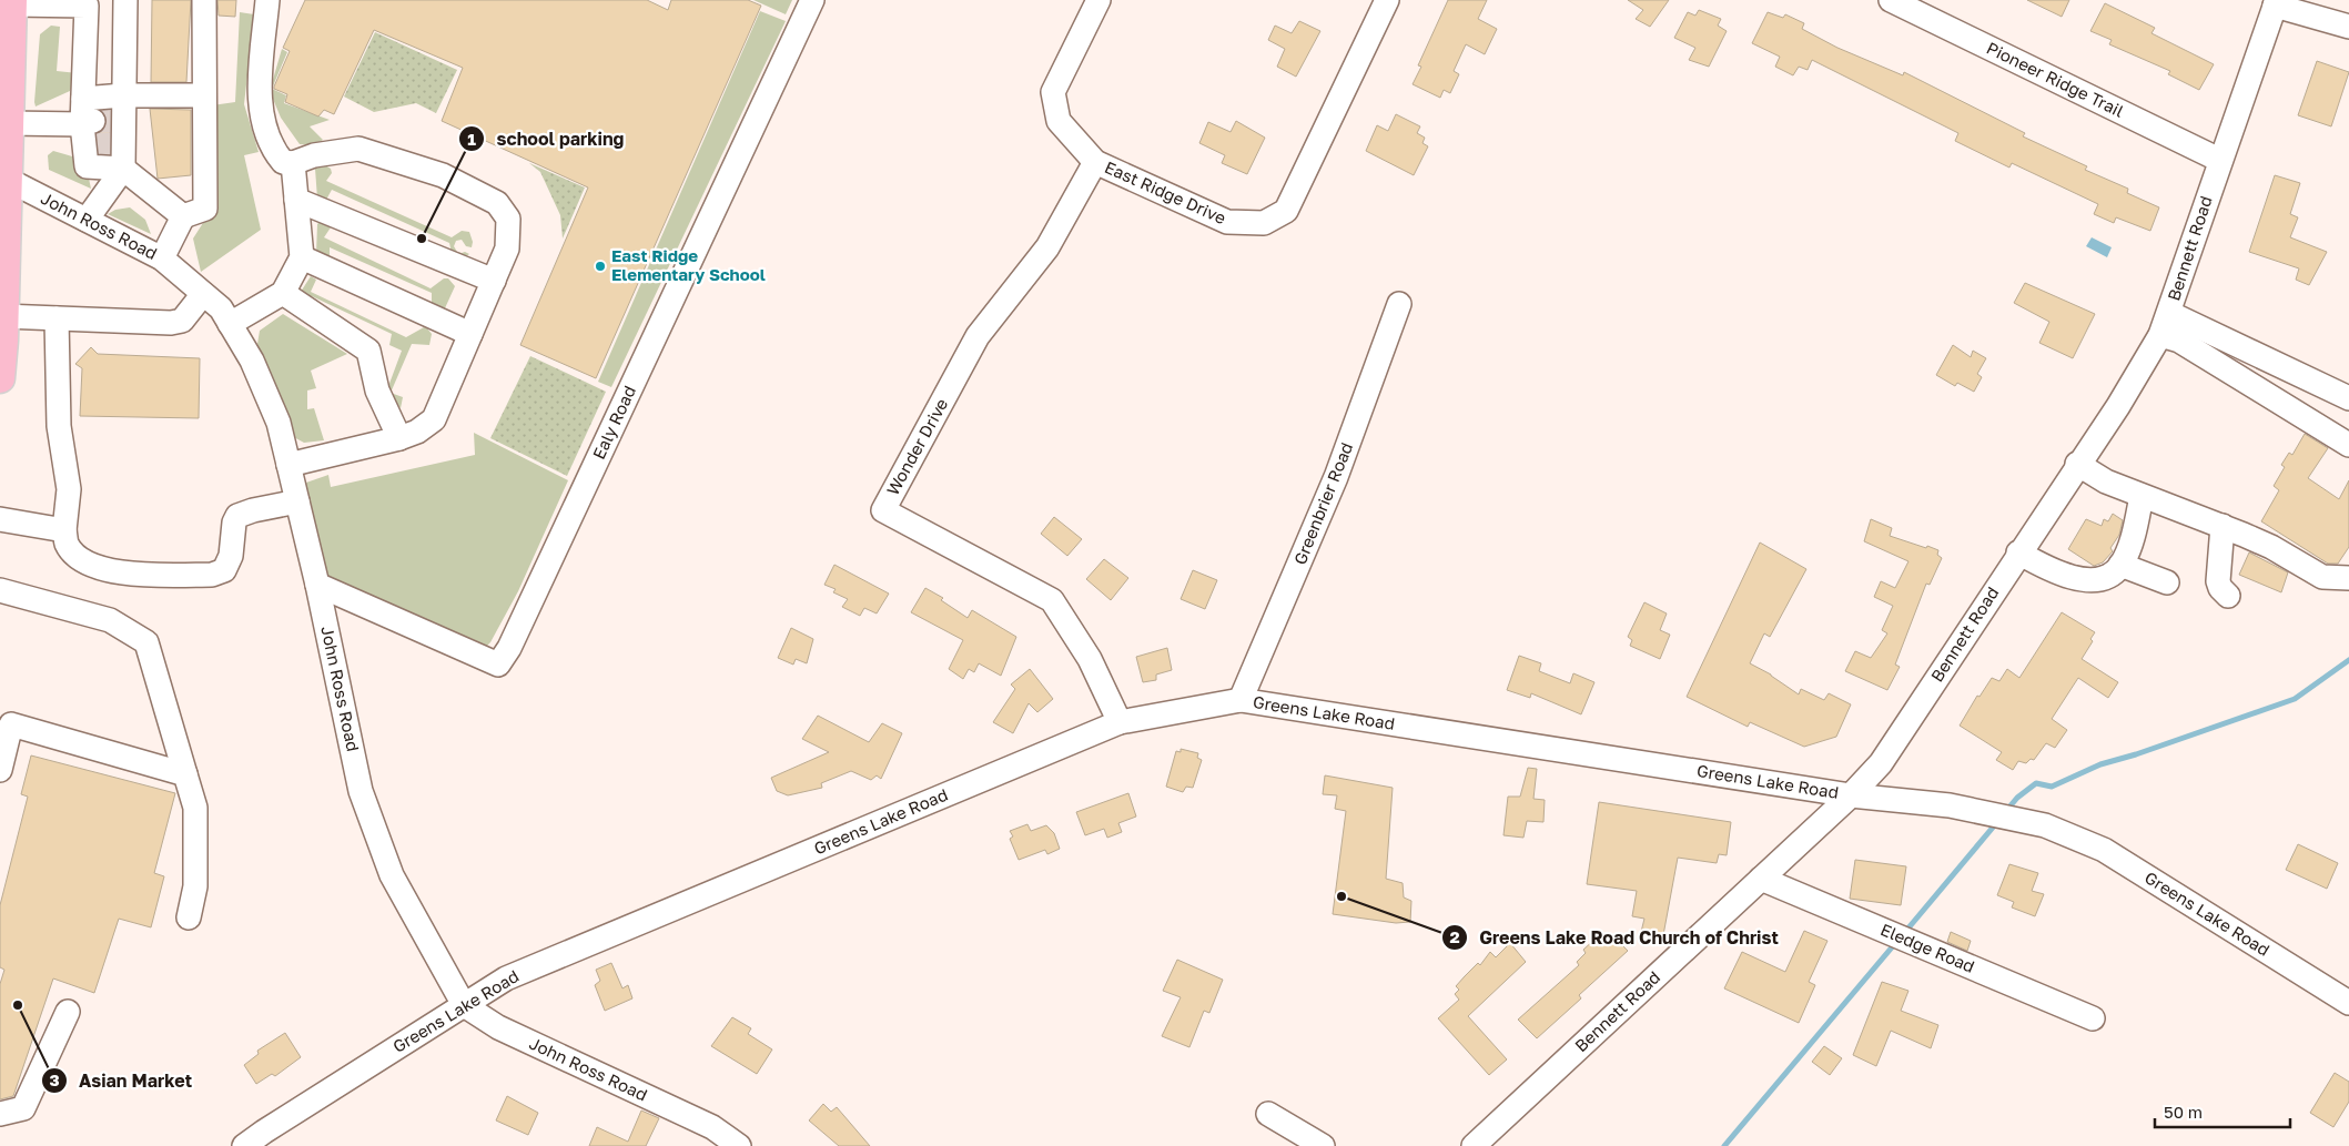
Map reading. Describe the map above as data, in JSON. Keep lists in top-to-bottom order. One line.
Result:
{"streets":{"street":["Pioneer Ridge Trail","East Ridge Drive","John Ross Road","Bennett Road","Ealy Road","Wonder Drive","Greenbrier Road","Greens Lake Road","Eledge Road"]},"crossings":[["Pioneer Ridge Trail","Bennett Road"],["East Ridge Drive","Wonder Drive"],["John Ross Road","Ealy Road"],["John Ross Road","Greens Lake Road"],["Bennett Road","Greens Lake Road"],["Bennett Road","Eledge Road"],["Wonder Drive","Greens Lake Road"],["Greenbrier Road","Greens Lake Road"]],"places":["school parking","East Ridge Elementary School","Greens Lake Road Church of Christ","Asian Market"],"scale_bar":"50 m"}
